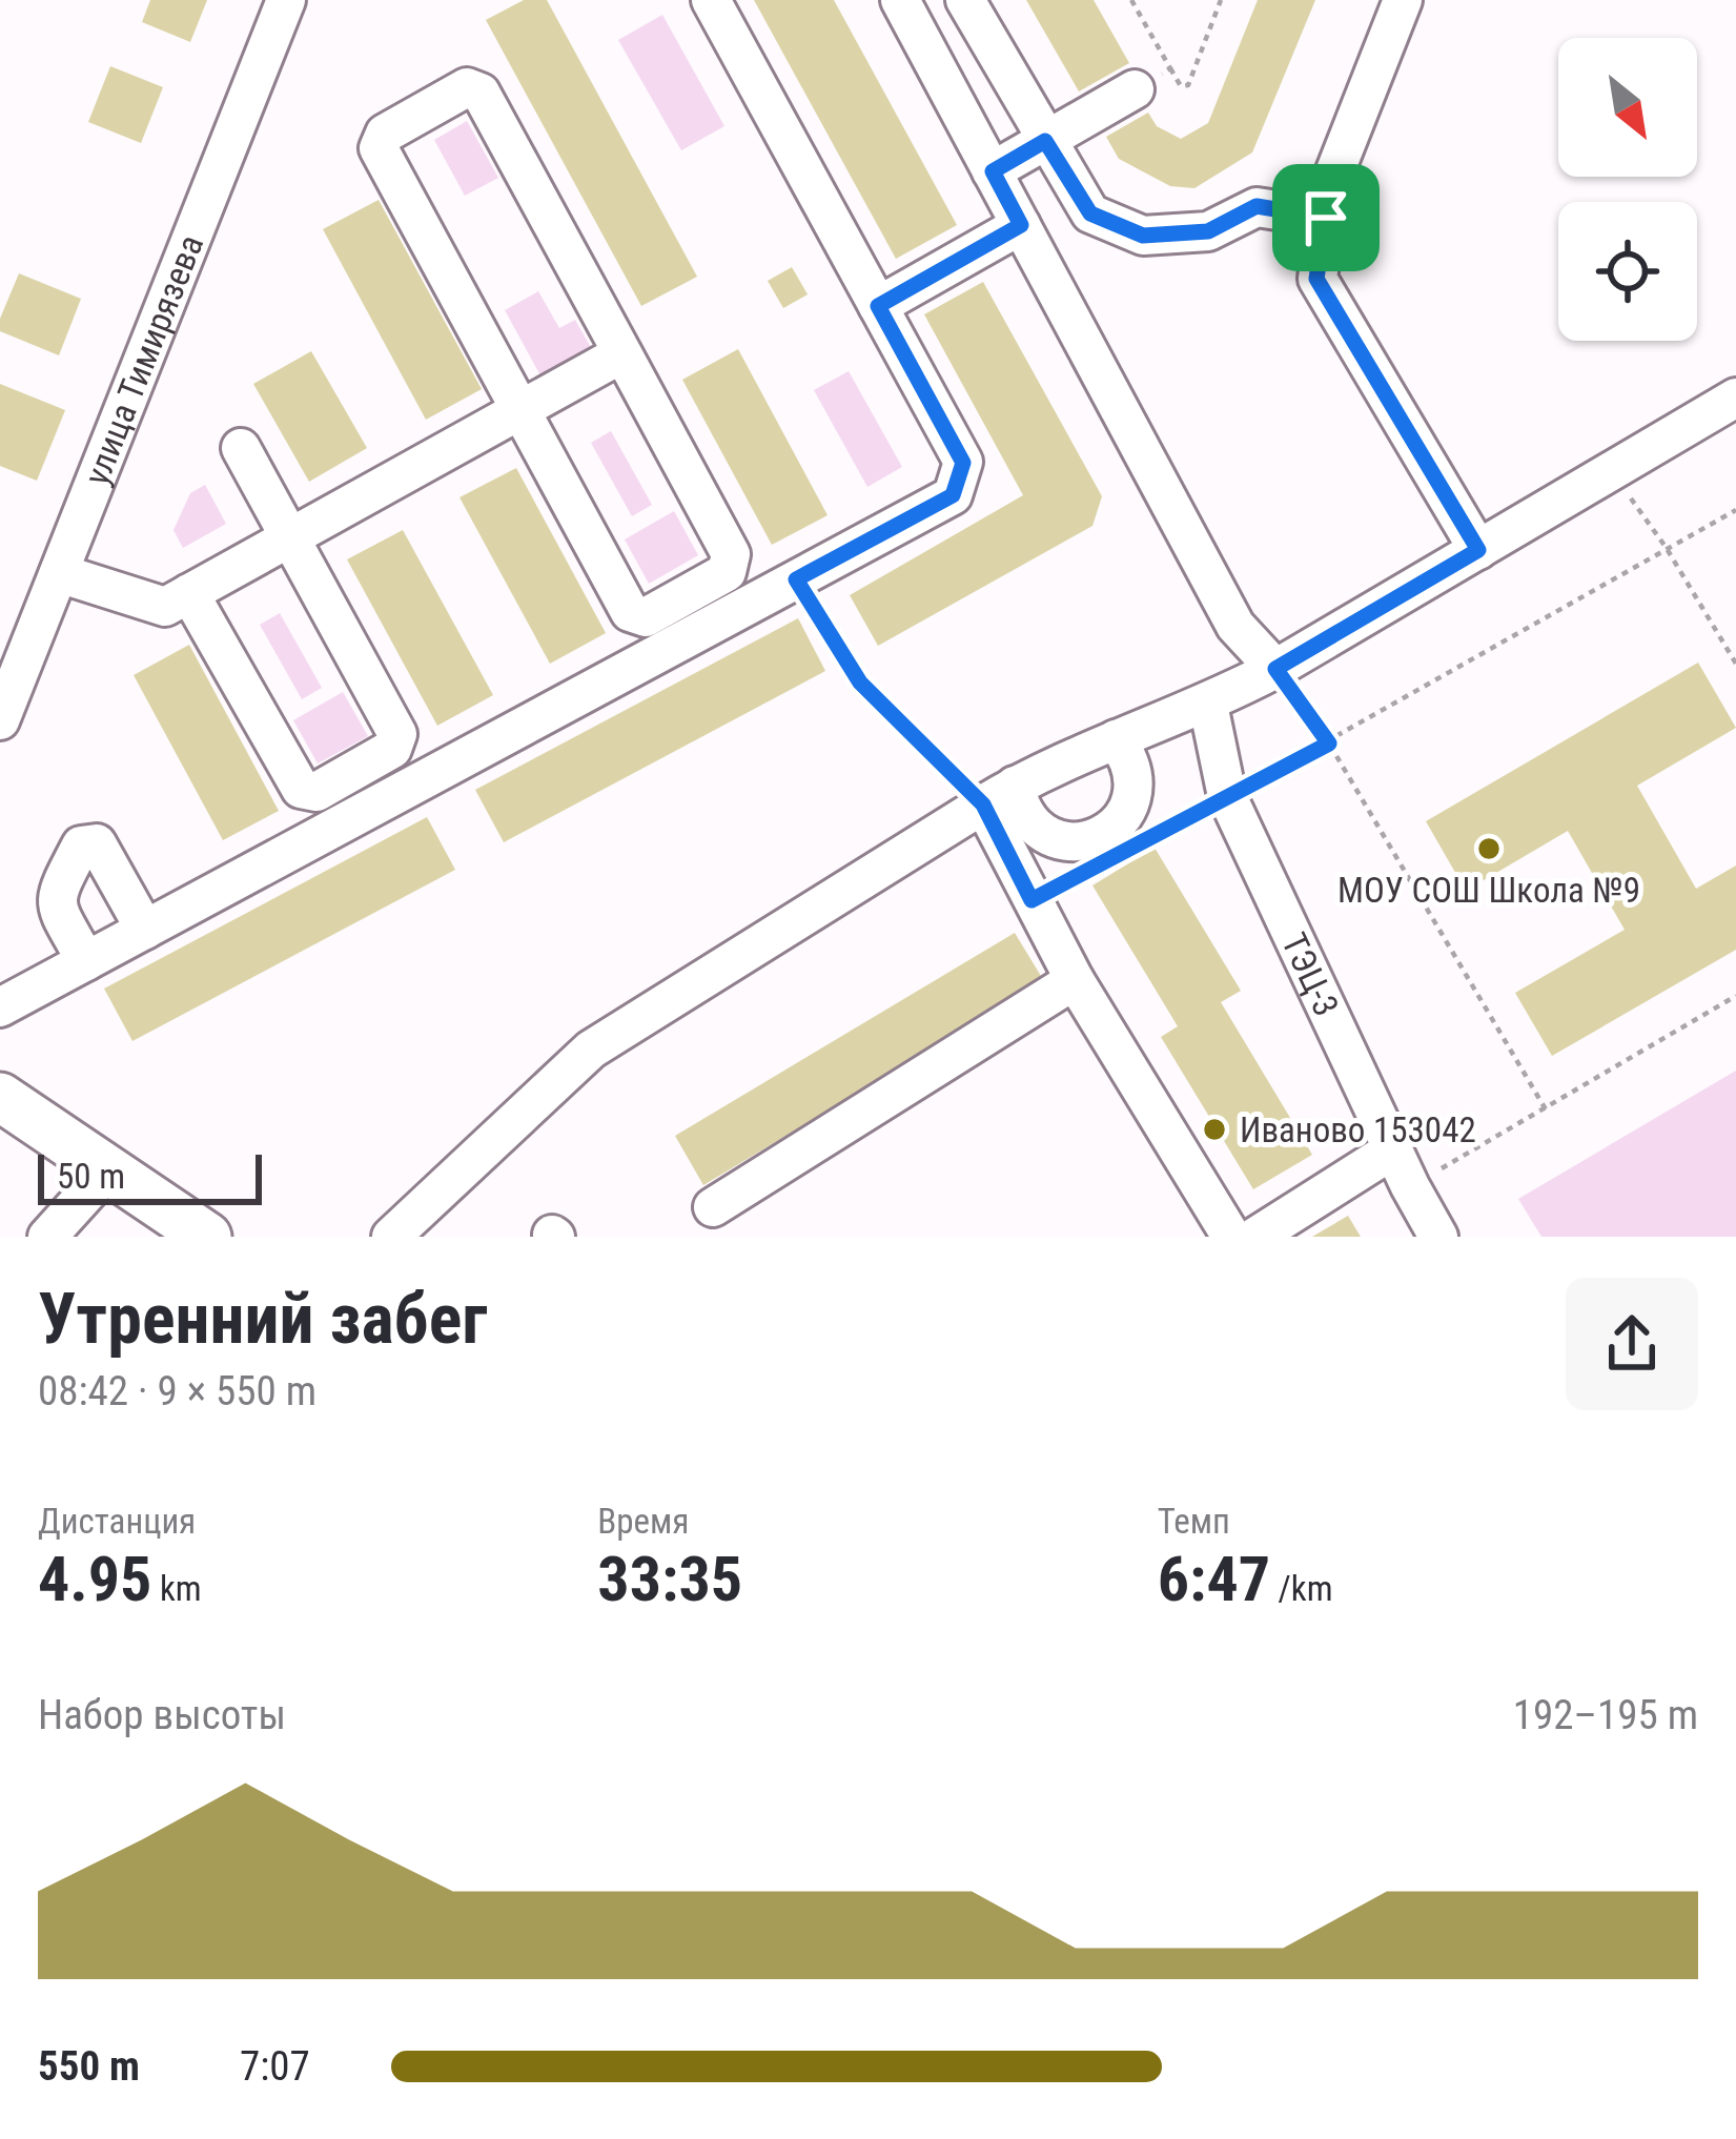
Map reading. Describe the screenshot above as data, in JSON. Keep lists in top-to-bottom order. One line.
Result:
{"streets":{"street":["улица Тимирязева","ТЭЦ-3"]},"places":["МОУ СОШ Школа №9","Иваново 153042"],"scale_bar":"50 m","north":"bottom right","page":{"scale":"50 m","heading":["Утренний забег","08:42 · 9 × 550 m"],"stats":[["Дистанция","4.95 km"],["Время","33:35"],["Темп","6:47 /km"]],"chart":["Набор высоты","192–195 m"],"list":[{"name":"550 m","note":"7:07"}]}}
